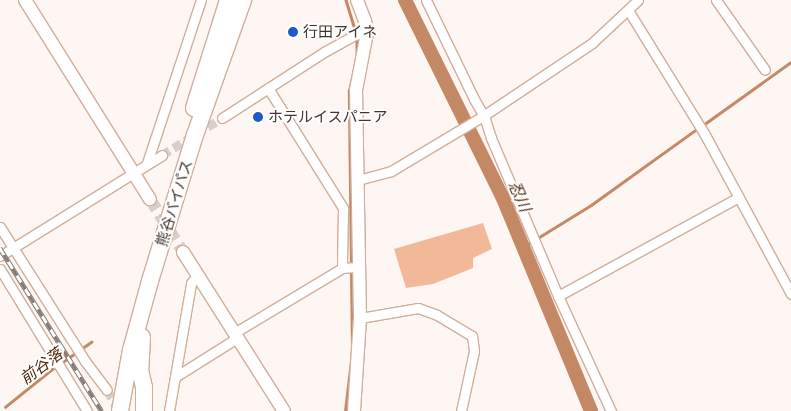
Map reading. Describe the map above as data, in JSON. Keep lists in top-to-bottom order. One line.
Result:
{"streets":{"highway":["熊谷バイパス"]},"water":["忍川","前谷落"],"places":["行田アイネ","ホテルイスパニア"]}
